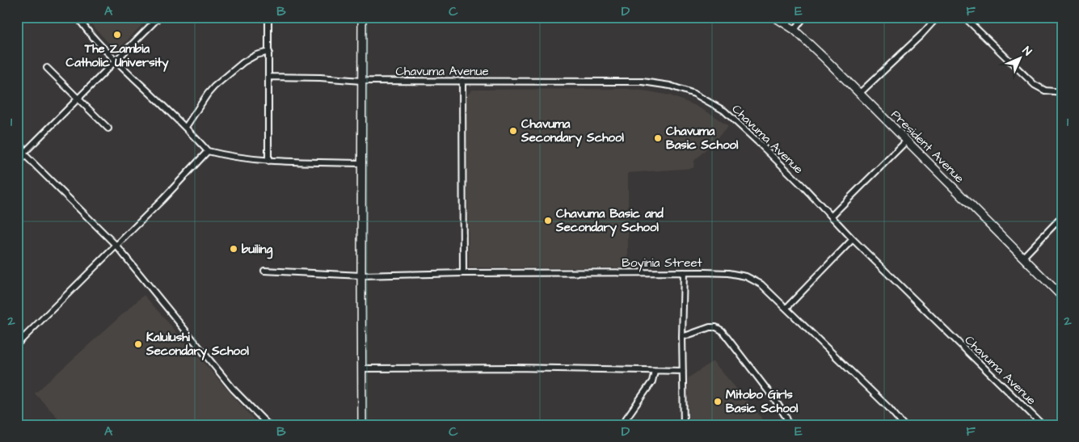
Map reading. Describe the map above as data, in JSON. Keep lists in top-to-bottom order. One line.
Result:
{"streets":{"street":["Chavuma Avenue","President Avenue","Boyinia Street"]},"places":["The Zambia Catholic University","Chavuma Secondary School","Chavuma Basic School","Chavuma Basic and Secondary School","builing","Kalulushi Secondary School","Mitobo Girls Basic School"],"north":"top right","grid":{"columns":["A","B","C","D","E","F"],"rows":["1","2"]}}
